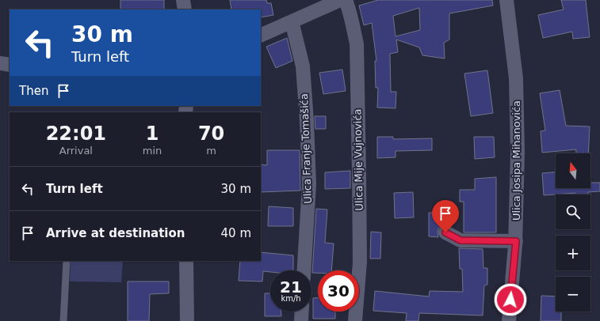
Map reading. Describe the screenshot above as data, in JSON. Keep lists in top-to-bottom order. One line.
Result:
{"streets":{"street":["Ulica Franje Tomašića","Ulica Mije Vujnovića","Ulica Josipa Mihanovića"]},"north":"top","page":{"turn":["30 m","Turn left"],"then":"Then","eta":["22:01","Arrival","1","min","70","m"],"map_buttons":["+","−"],"list":[{"name":"Turn left","value":"30 m"},{"name":"Arrive at destination","value":"40 m"}],"speed":"21 km/h","limit":"30"}}
